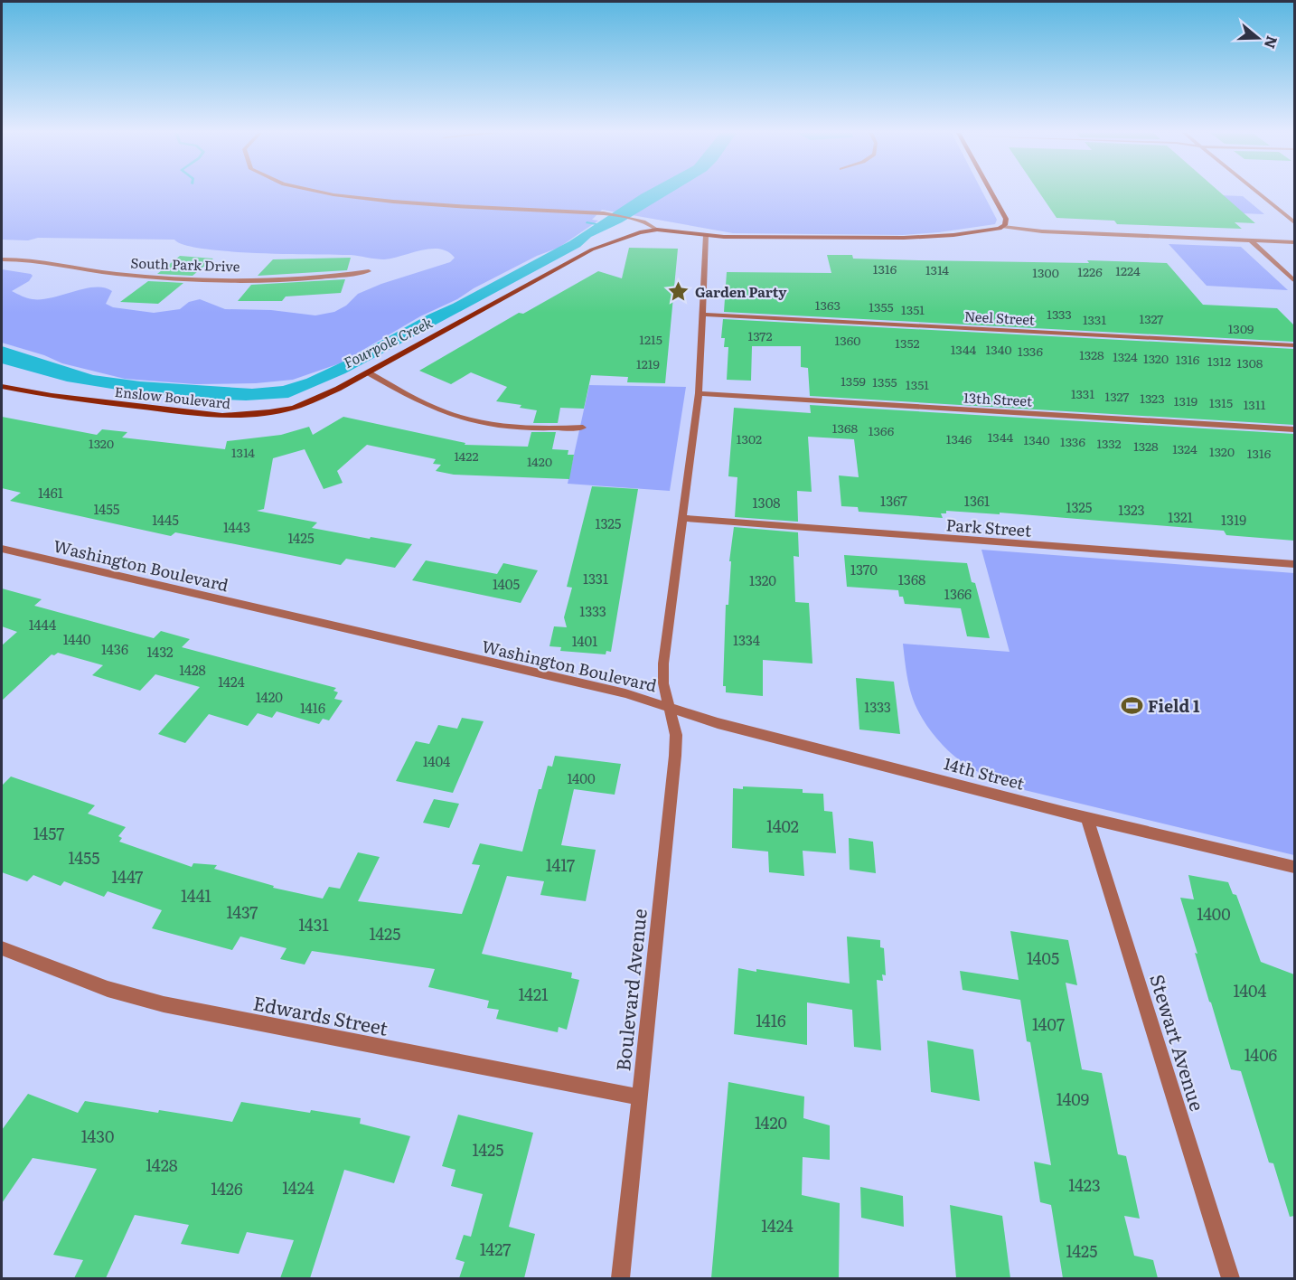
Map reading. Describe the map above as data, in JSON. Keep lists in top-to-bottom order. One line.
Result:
{"streets":{"street":["South Park Drive","Neel Street","Enslow Boulevard","13th Street","Park Street","Washington Boulevard","14th Street","Boulevard Avenue","Edwards Street","Stewart Avenue"]},"crossings":[["Neel Street","Washington Boulevard"],["Enslow Boulevard","Washington Boulevard"],["13th Street","Washington Boulevard"],["Park Street","Washington Boulevard"],["Washington Boulevard","14th Street"],["Washington Boulevard","Boulevard Avenue"],["14th Street","Boulevard Avenue"],["14th Street","Stewart Avenue"],["Boulevard Avenue","Edwards Street"]],"water":["Fourpole Creek"],"places":{"place":["Garden Party"],"sports":["Field 1"]},"house_numbers":["1316","1314","1224","1226","1300","1363","1355","1351","1333","1327","1331","1309","1372","1215","1360","1352","1344","1340","1336","1328","1324","1320","1316","1312","1308","1219","1359","1355","1351","1331","1327","1323","1319","1315","1311","1368","1366","1344","1302","1346","1340","1336","1320","1332","1328","1324","1320","1314","1316","1422","1420","1461","1367","1361","1308","1325","1455","1323","1321","1445","1319","1325","1443","1425","1370","1331","1368","1320","1405","1366","1333","1444","1440","1334","1401","1436","1432","1428","1424","1420","1333","1416","1404","1400","1402","1457","1455","1417","1447","1441","1437","1400","1431","1425","1405","1404","1421","1416","1407","1406","1409","1420","1430","1425","1428","1423","1424","1426","1424","1427","1425"],"north":"right"}
